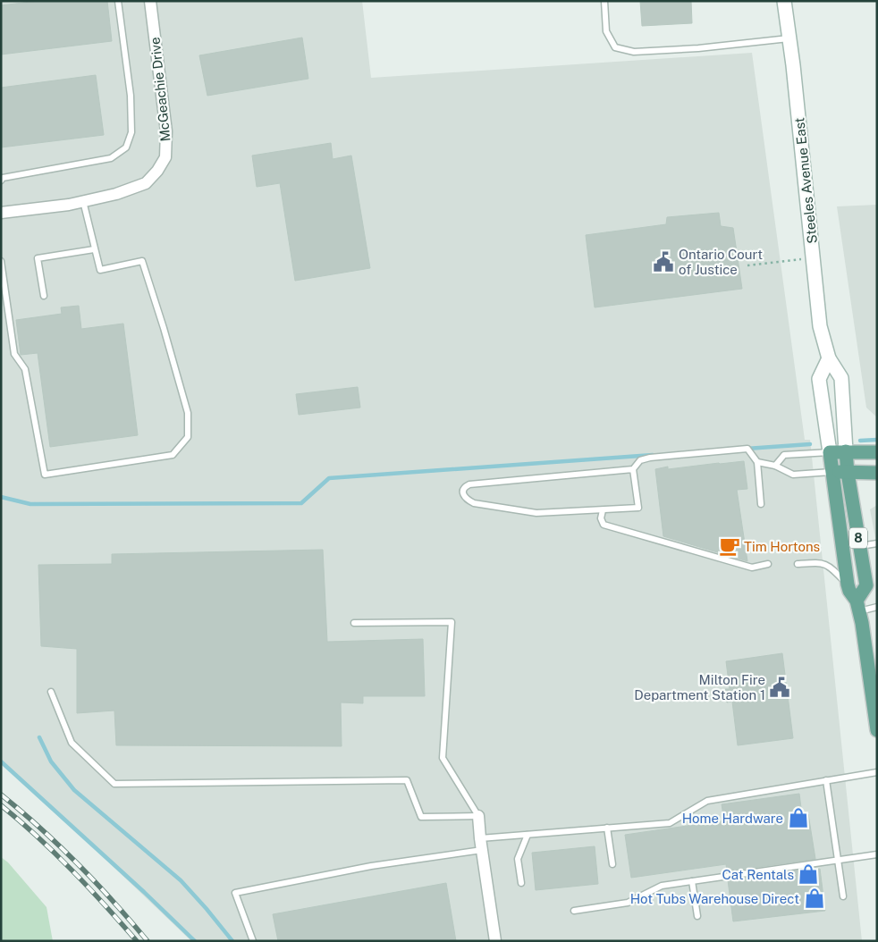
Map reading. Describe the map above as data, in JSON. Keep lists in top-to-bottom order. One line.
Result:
{"streets":{"main road":["Steeles Avenue East","8"],"street":["McGeachie Drive"]},"crossings":[["Steeles Avenue East","8"]],"places":{"public building":["Ontario Court of Justice","Milton Fire Department Station 1"],"cafe":["Tim Hortons"],"shop":["Home Hardware","Cat Rentals","Hot Tubs Warehouse Direct"]}}
